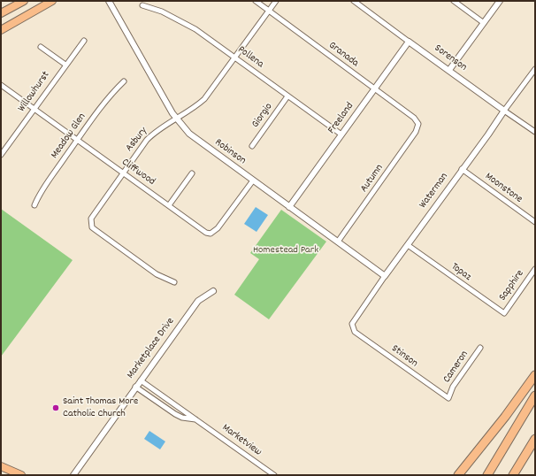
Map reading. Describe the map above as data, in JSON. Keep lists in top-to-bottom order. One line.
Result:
{"streets":{"street":["Granada","Pollena","Sorenson","Willowhurst","Giorgio","Freeland","Meadow Glen","Asbury","Robinson","Cliffwood","Autumn","Moonstone","Waterman","Topaz","Sapphire","Marketplace Drive","Stinson","Cameron","Marketview"]},"crossings":[["Granada","Freeland"],["Granada","Asbury"],["Granada","Autumn"],["Pollena","Giorgio"],["Pollena","Freeland"],["Pollena","Asbury"],["Sorenson","Freeland"],["Sorenson","Waterman"],["Willowhurst","Cliffwood"],["Freeland","Robinson"],["Meadow Glen","Cliffwood"],["Asbury","Robinson"],["Asbury","Cliffwood"],["Robinson","Cliffwood"],["Robinson","Autumn"],["Robinson","Waterman"],["Moonstone","Waterman"],["Waterman","Topaz"],["Waterman","Stinson"],["Topaz","Sapphire"],["Marketplace Drive","Marketview"],["Stinson","Cameron"]],"parks":["Homestead Park"],"places":["Saint Thomas More Catholic Church"]}
